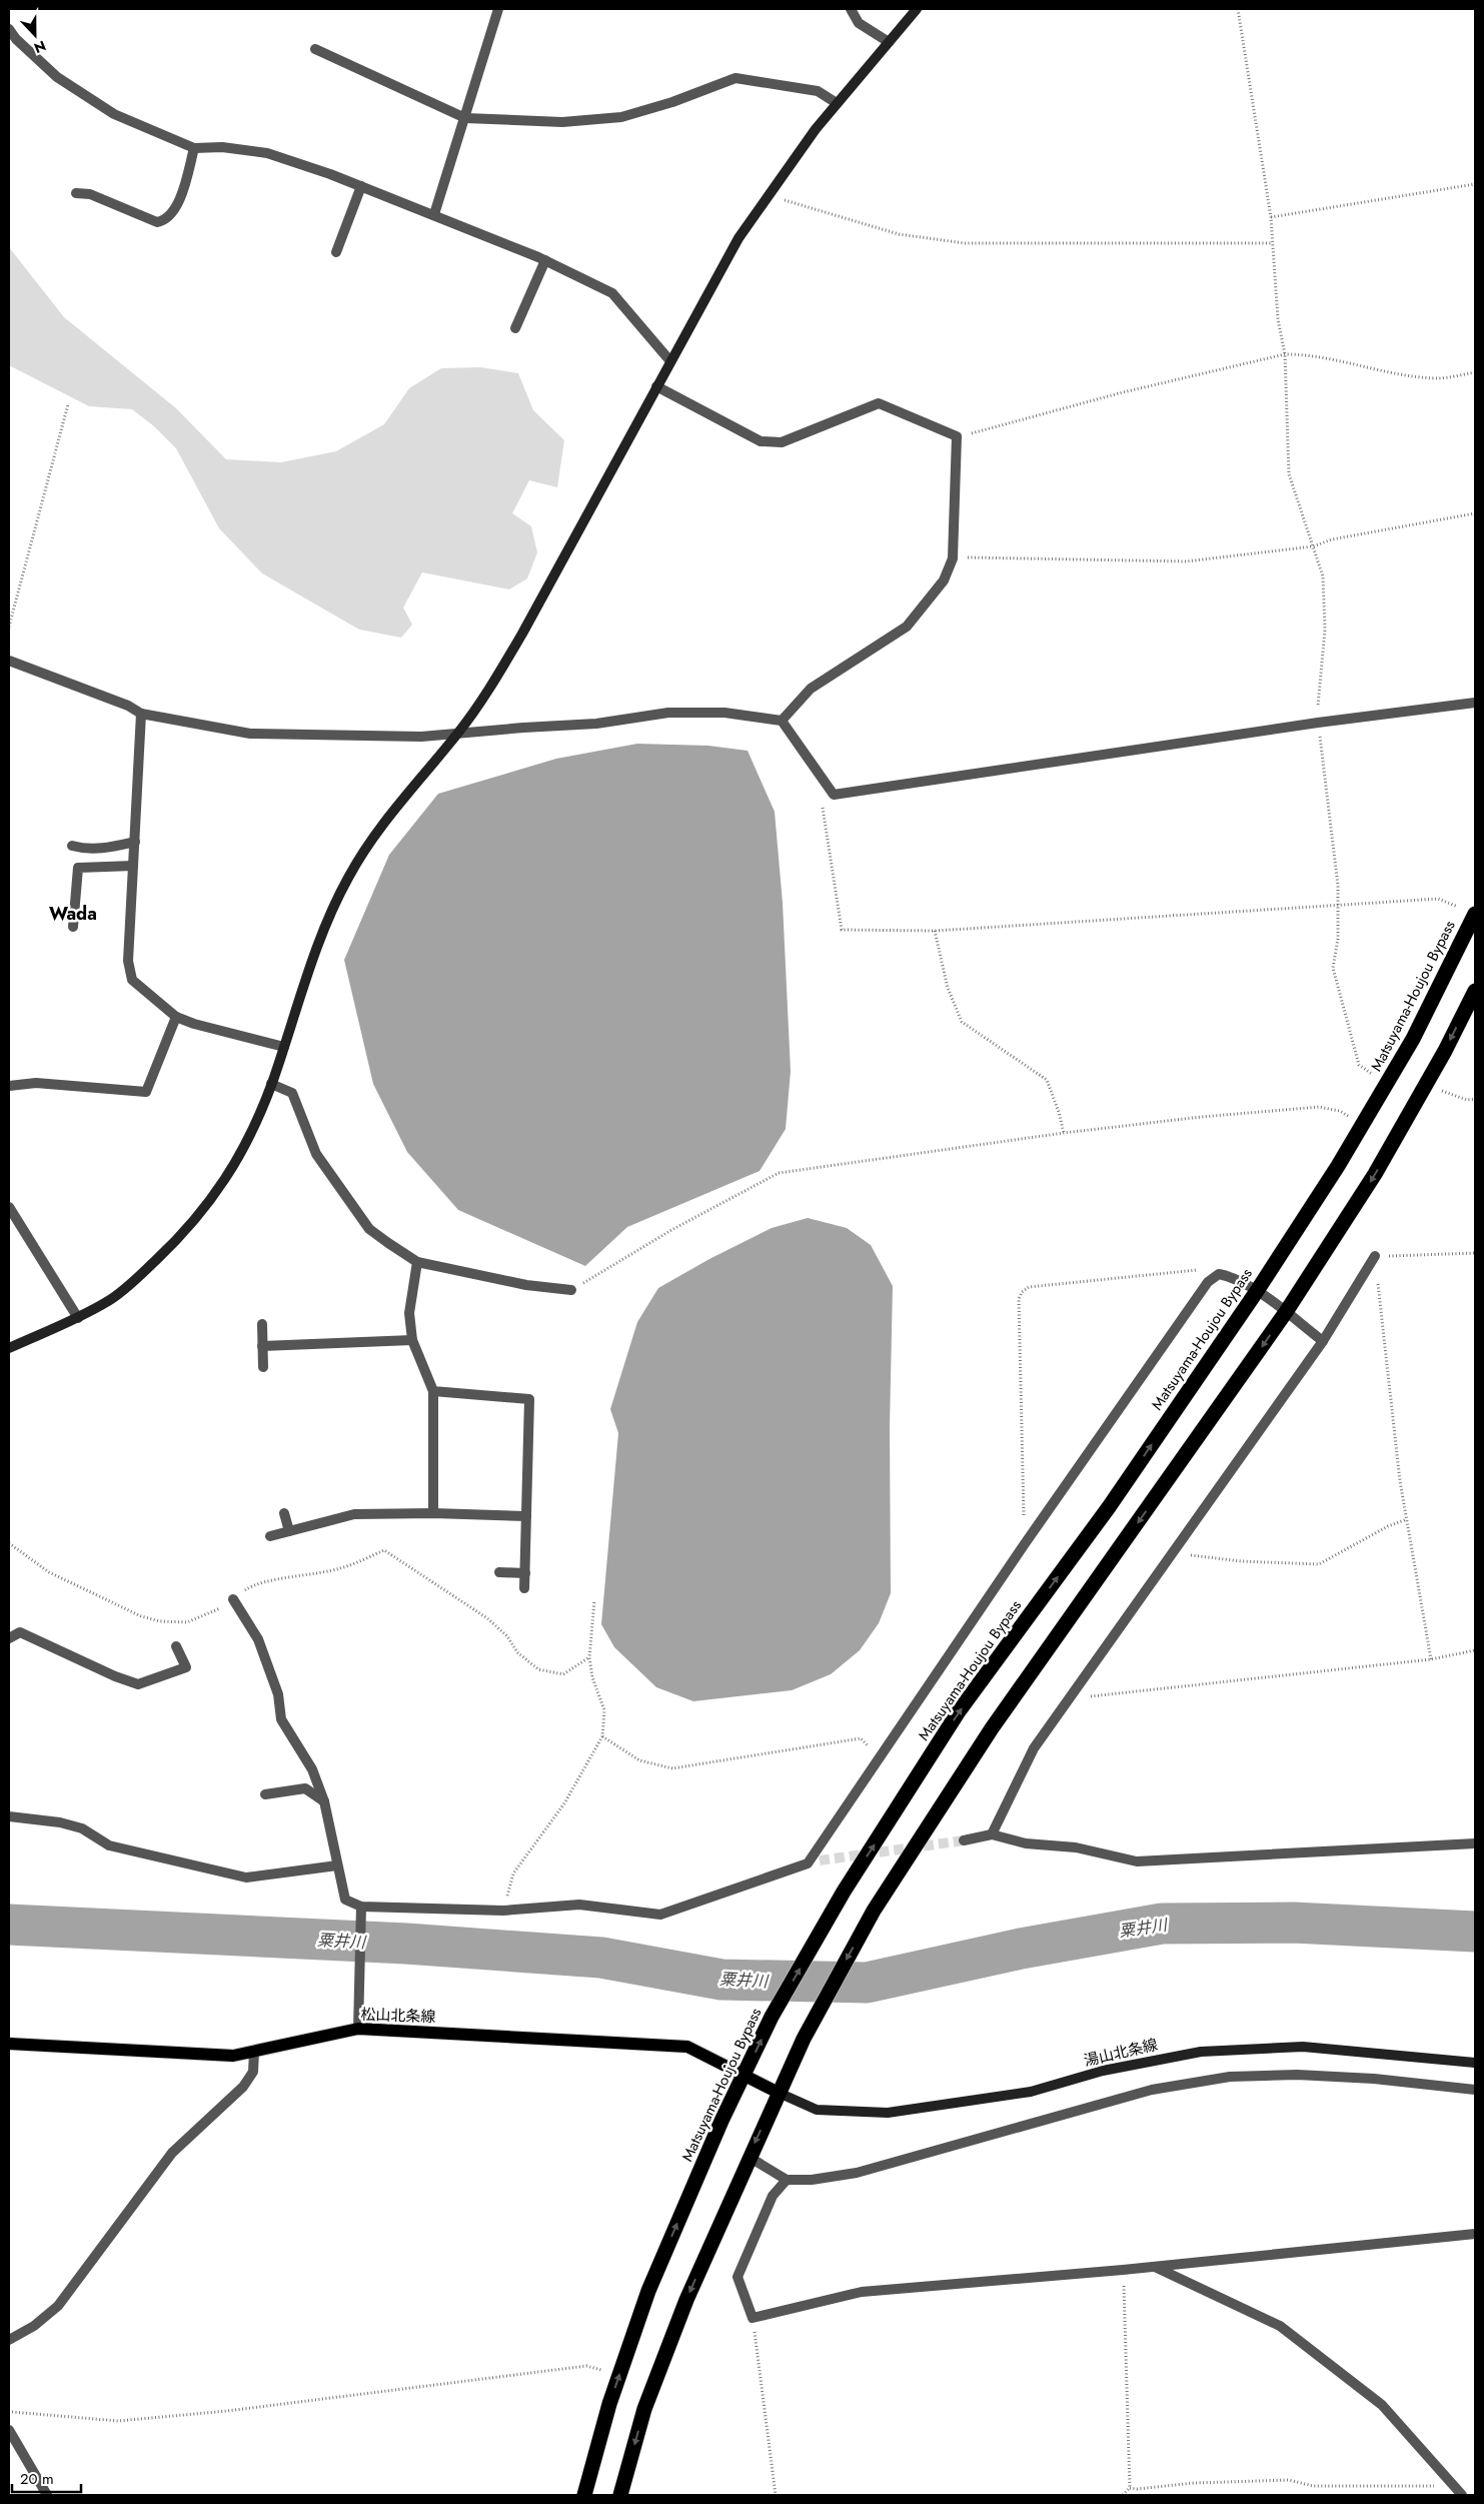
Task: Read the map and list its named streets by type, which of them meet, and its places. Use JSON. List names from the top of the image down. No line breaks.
{"streets":{"highway":["Matsuyama-Houjou Bypass"],"main road":["松山北条線"],"street":["湯山北条線"]},"crossings":[["Matsuyama-Houjou Bypass","松山北条線"],["松山北条線","湯山北条線"]],"districts":["Wada"],"water":["粟井川"],"scale_bar":"20 m","north":"bottom"}
